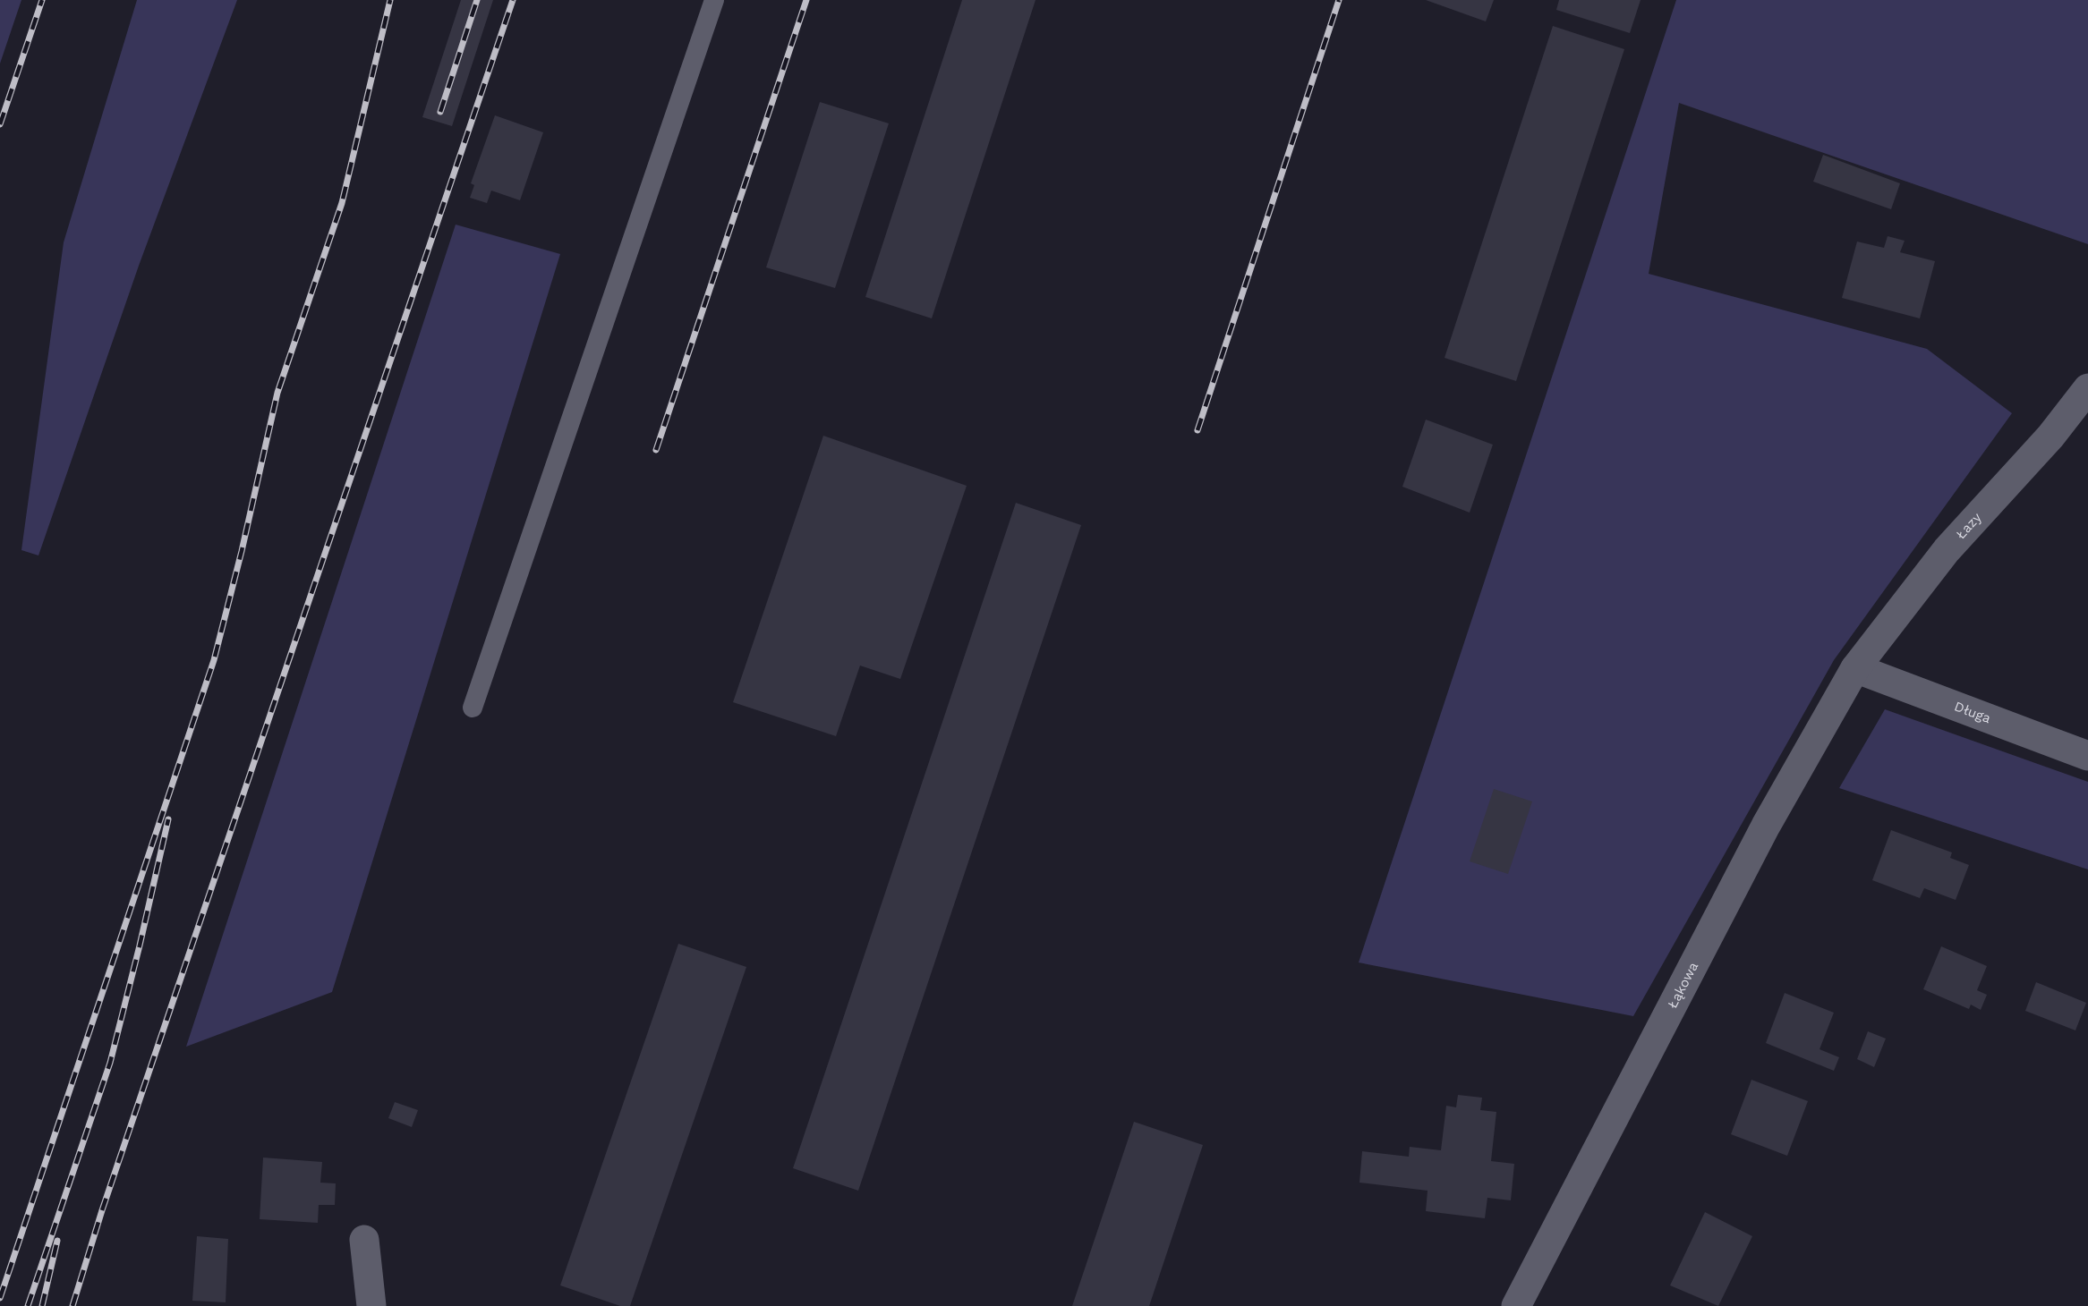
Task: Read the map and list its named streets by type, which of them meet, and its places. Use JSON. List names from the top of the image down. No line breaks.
{"streets":{"street":["Łazy","Długa","Łąkowa"]},"crossings":[["Łazy","Długa"],["Łazy","Łąkowa"],["Długa","Łąkowa"]]}
